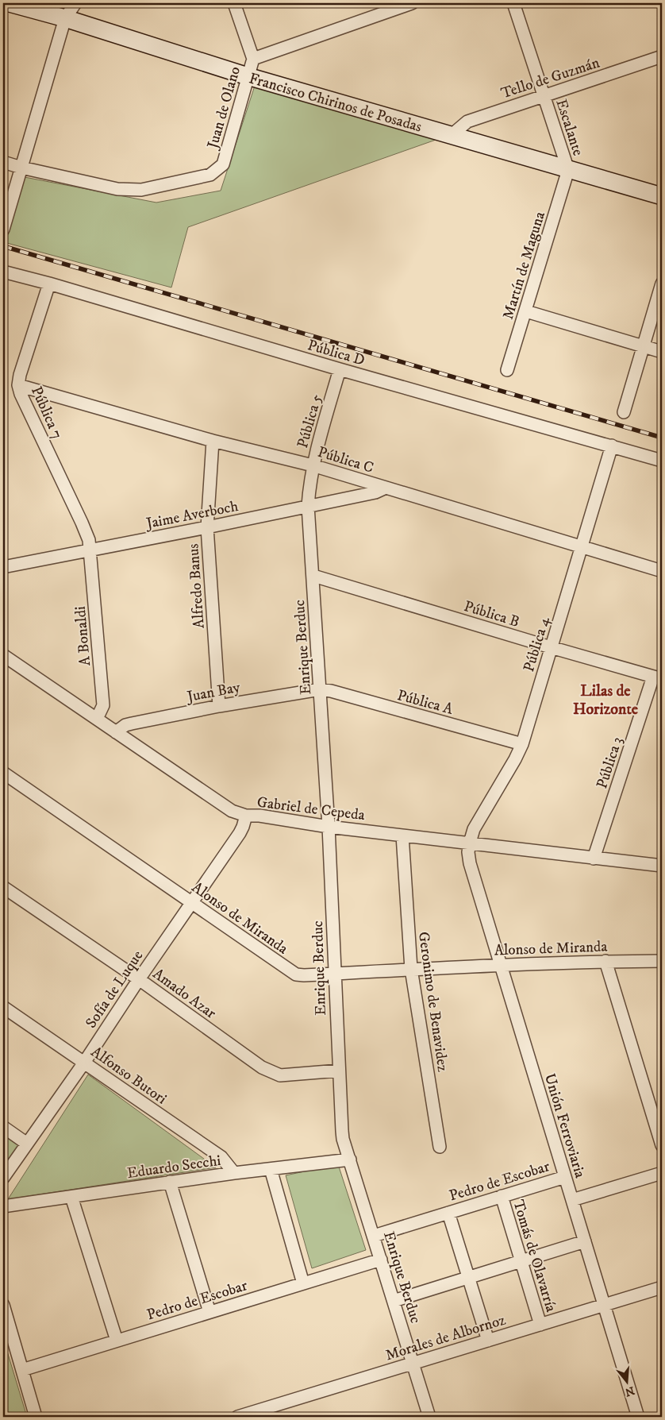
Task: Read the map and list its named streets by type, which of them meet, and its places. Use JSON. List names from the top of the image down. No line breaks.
{"streets":{"main road":["Francisco Chirinos de Posadas"],"street":["Tello de Guzmán","Juan de Olano","Escalante","Martín de Maguna","Pública D","Pública 7","Pública 5","Pública C","Jaime Averboch","Alfredo Banus","Pública B","A Bonaldi","Pública 4","Enrique Berduc","Juan Bay","Pública A","Pública 3","Gabriel de Cepeda","Alonso de Miranda","Sofía de Luque","Amado Azar","Geronimo de Benavidez","Alfonso Butori","Unión Ferroviaria","Eduardo Secchi","Pedro de Escobar","Tomás de Olavarría","Morales de Albornoz"]},"crossings":[["Tello de Guzmán","Francisco Chirinos de Posadas"],["Tello de Guzmán","Escalante"],["Francisco Chirinos de Posadas","Juan de Olano"],["Francisco Chirinos de Posadas","Escalante"],["Francisco Chirinos de Posadas","Martín de Maguna"],["Escalante","Martín de Maguna"],["Pública D","Pública 7"],["Pública D","Pública 5"],["Pública D","Pública 4"],["Pública 7","Pública C"],["Pública 7","Jaime Averboch"],["Pública 7","A Bonaldi"],["Pública 5","Pública C"],["Pública 5","Jaime Averboch"],["Pública 5","Enrique Berduc"],["Pública C","Jaime Averboch"],["Pública C","Alfredo Banus"],["Pública C","Pública 4"],["Jaime Averboch","Alfredo Banus"],["Jaime Averboch","A Bonaldi"],["Jaime Averboch","Enrique Berduc"],["Alfredo Banus","Juan Bay"],["Pública B","Pública 4"],["Pública B","Enrique Berduc"],["Pública B","Pública 3"],["A Bonaldi","Gabriel de Cepeda"],["Pública 4","Pública A"],["Pública 4","Gabriel de Cepeda"],["Pública 4","Unión Ferroviaria"],["Enrique Berduc","Juan Bay"],["Enrique Berduc","Pública A"],["Enrique Berduc","Gabriel de Cepeda"],["Enrique Berduc","Alonso de Miranda"],["Enrique Berduc","Amado Azar"],["Enrique Berduc","Eduardo Secchi"],["Enrique Berduc","Pedro de Escobar"],["Enrique Berduc","Morales de Albornoz"],["Juan Bay","Pública A"],["Juan Bay","Gabriel de Cepeda"],["Pública 3","Gabriel de Cepeda"],["Gabriel de Cepeda","Sofía de Luque"],["Gabriel de Cepeda","Geronimo de Benavidez"],["Gabriel de Cepeda","Unión Ferroviaria"],["Alonso de Miranda","Sofía de Luque"],["Alonso de Miranda","Geronimo de Benavidez"],["Alonso de Miranda","Unión Ferroviaria"],["Sofía de Luque","Amado Azar"],["Sofía de Luque","Alfonso Butori"],["Alfonso Butori","Eduardo Secchi"],["Unión Ferroviaria","Pedro de Escobar"],["Unión Ferroviaria","Morales de Albornoz"],["Pedro de Escobar","Tomás de Olavarría"],["Tomás de Olavarría","Morales de Albornoz"]],"districts":["Lilas de Horizonte"],"north":"bottom"}
